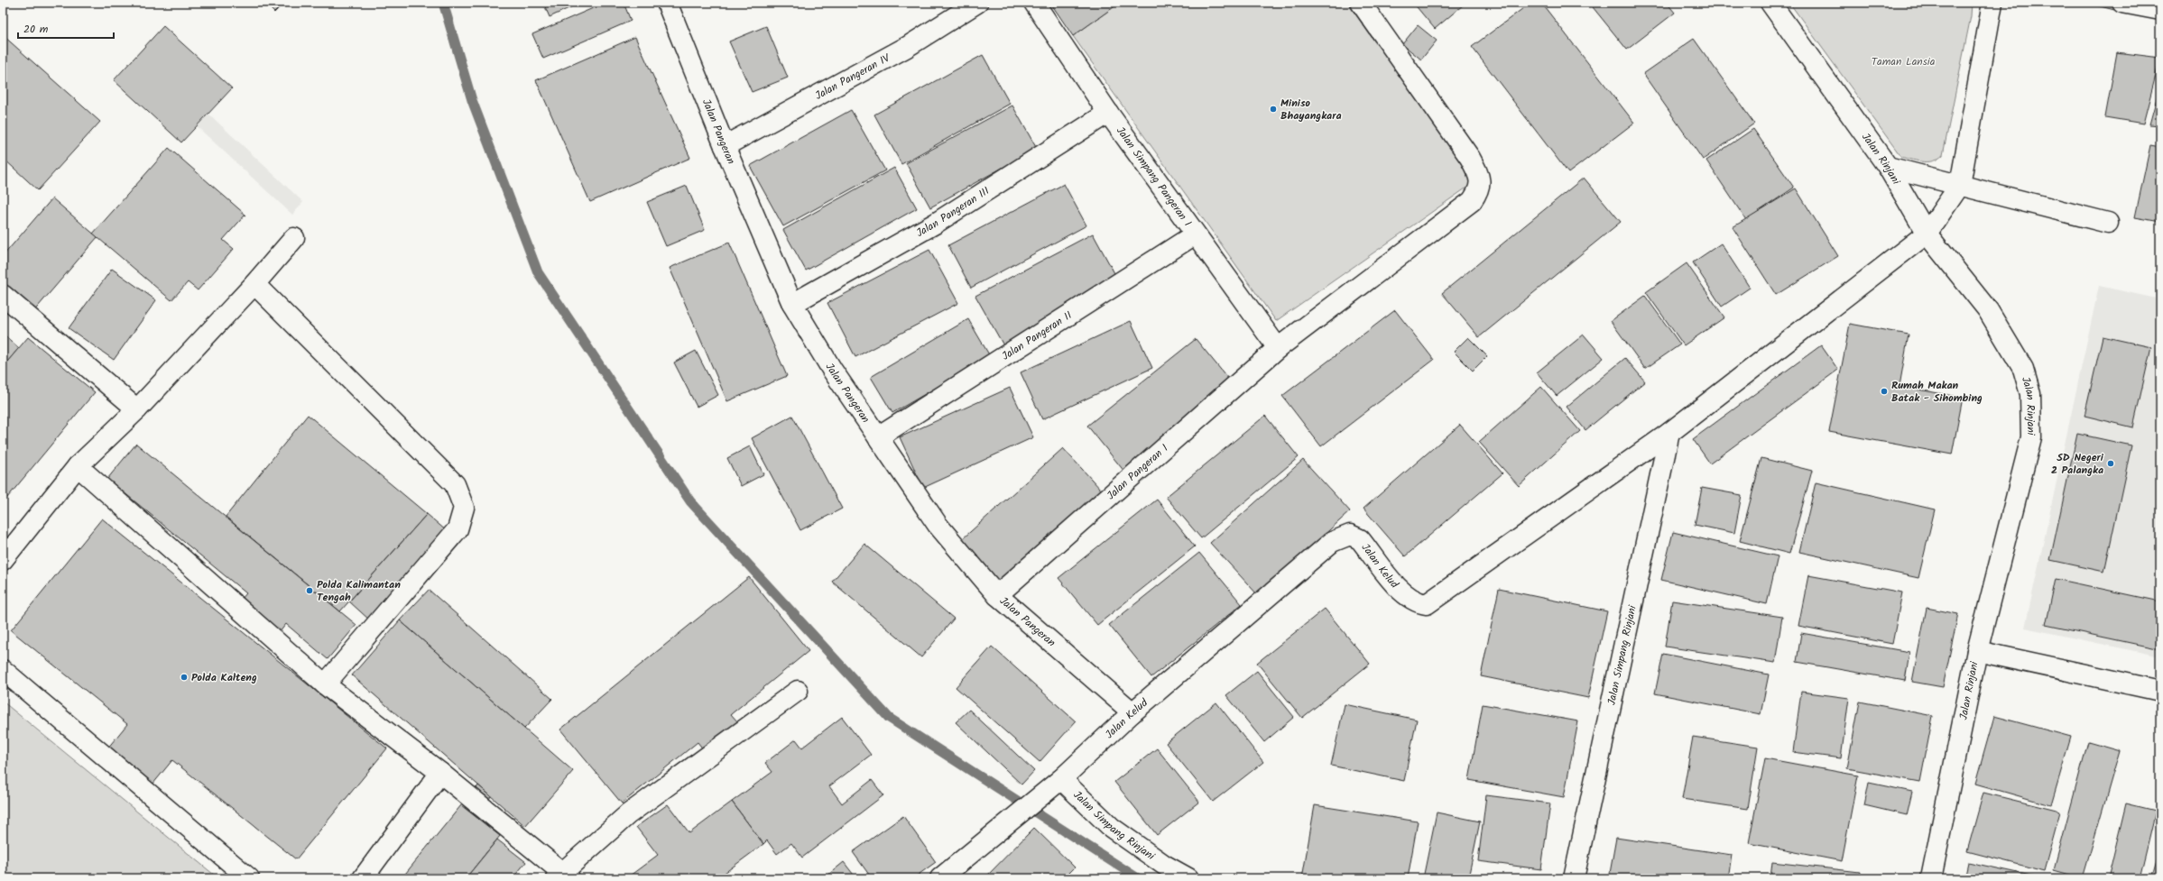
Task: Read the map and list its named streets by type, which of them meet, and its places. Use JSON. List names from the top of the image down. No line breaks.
{"streets":{"street":["Jalan Pangeran IV","Jalan Pangeran","Jalan Rinjani","Jalan Simpang Pangeran I","Jalan Pangeran III","Jalan Pangeran II","Jalan Pangeran 1","Jalan Kelud","Jalan Simpang Rinjani"]},"crossings":[["Jalan Pangeran IV","Jalan Pangeran"],["Jalan Pangeran","Jalan Pangeran III"],["Jalan Pangeran","Jalan Pangeran II"],["Jalan Pangeran","Jalan Pangeran 1"],["Jalan Pangeran","Jalan Kelud"],["Jalan Simpang Pangeran I","Jalan Pangeran III"],["Jalan Simpang Pangeran I","Jalan Pangeran II"],["Jalan Simpang Pangeran I","Jalan Pangeran 1"],["Jalan Kelud","Jalan Simpang Rinjani"]],"parks":["Taman Lansia"],"places":["Miniso Bhayangkara","Rumah Makan Batak - Sihombing","SD Negeri 2 Palangka","Polda Kalimantan Tengah","Polda Kalteng"],"scale_bar":"20 m"}
